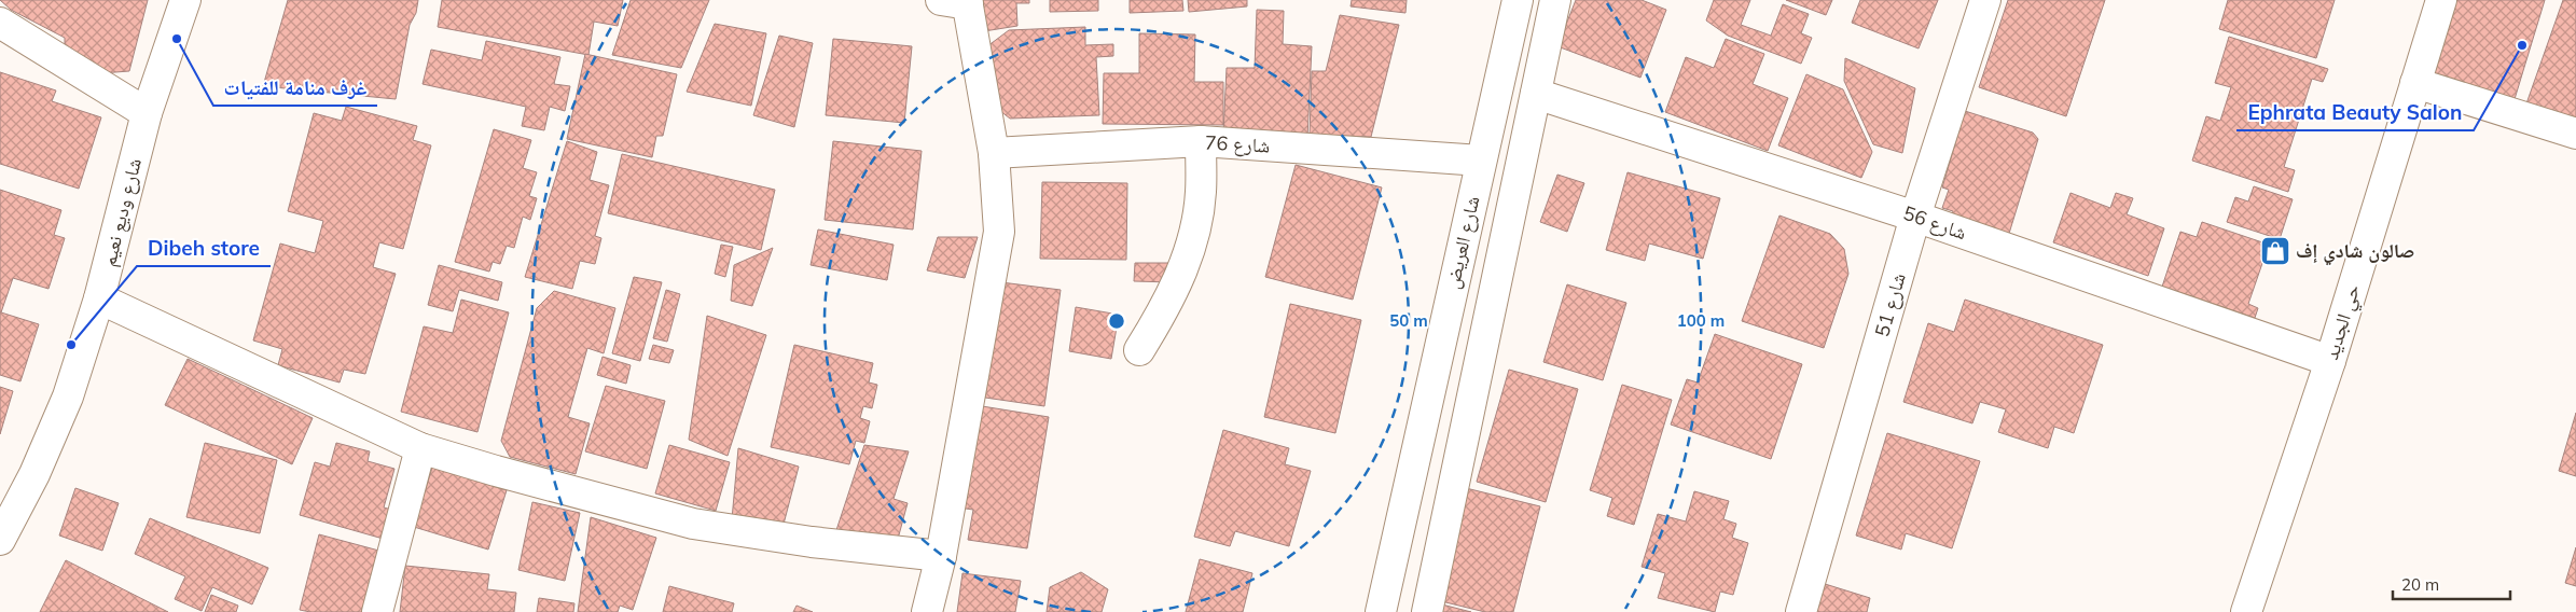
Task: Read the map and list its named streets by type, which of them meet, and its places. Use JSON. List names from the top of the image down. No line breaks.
{"streets":{"street":["شارع 76","شارع وديع نعيم","شارع 56","شارع العريض","شارع 51","حي الجديد"]},"crossings":[["شارع 76","شارع العريض"],["شارع 56","شارع 51"],["شارع 56","حي الجديد"]],"places":{"other":["غرف منامة للفتيات","Ephrata Beauty Salon","Dibeh store"],"shop":["صالون شادي إف"]},"scale_bar":"20 m","rings":["50 m","100 m"]}
